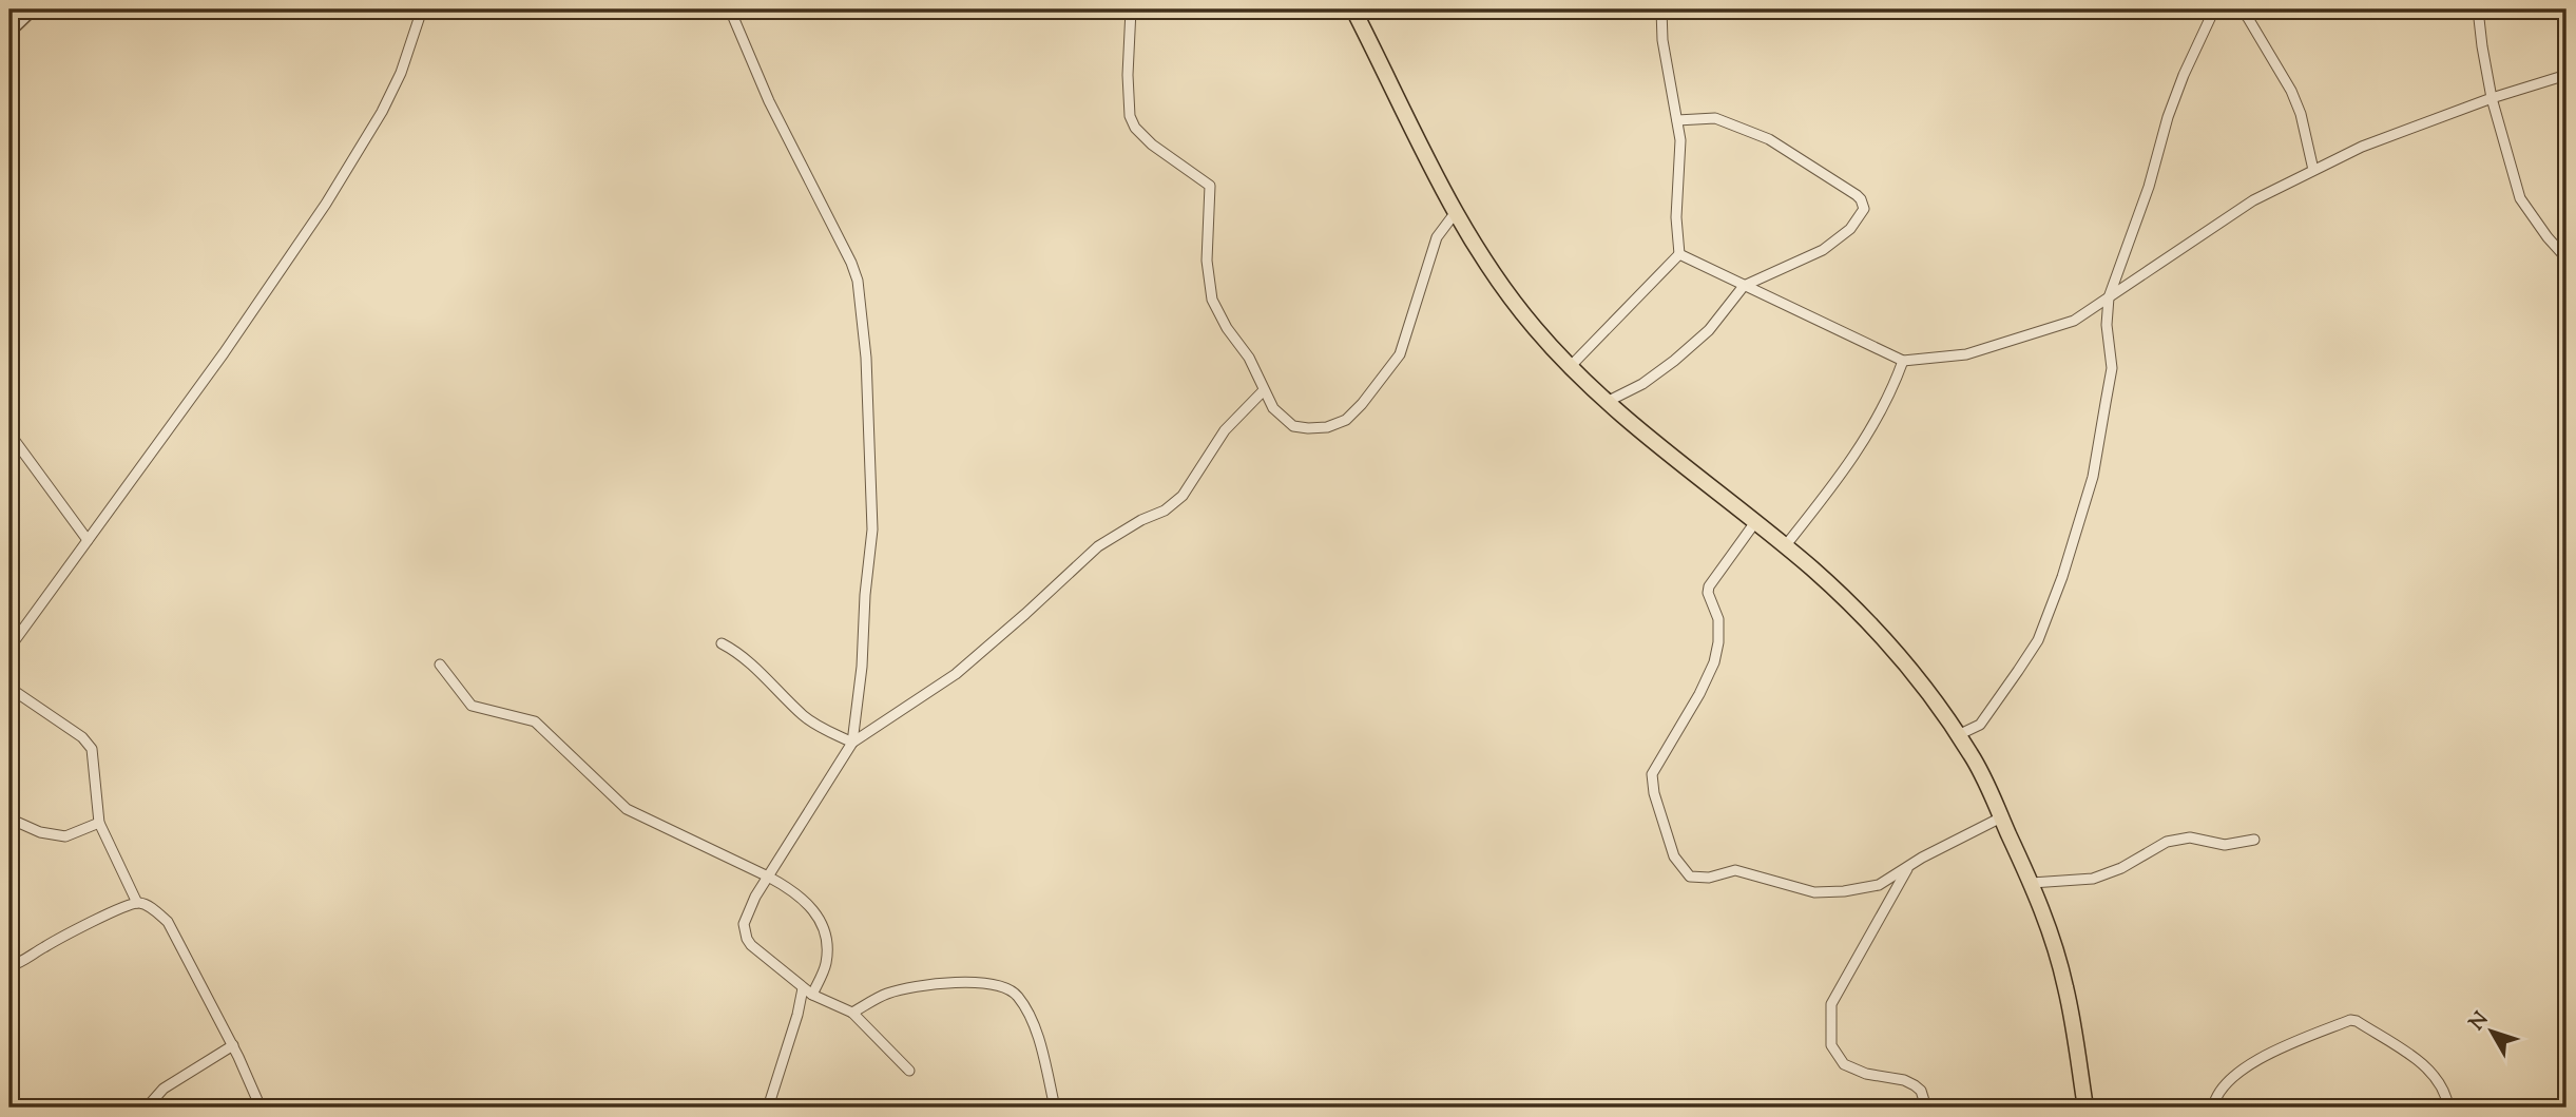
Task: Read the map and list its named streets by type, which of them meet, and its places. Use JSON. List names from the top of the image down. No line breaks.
{"north":"top left"}
